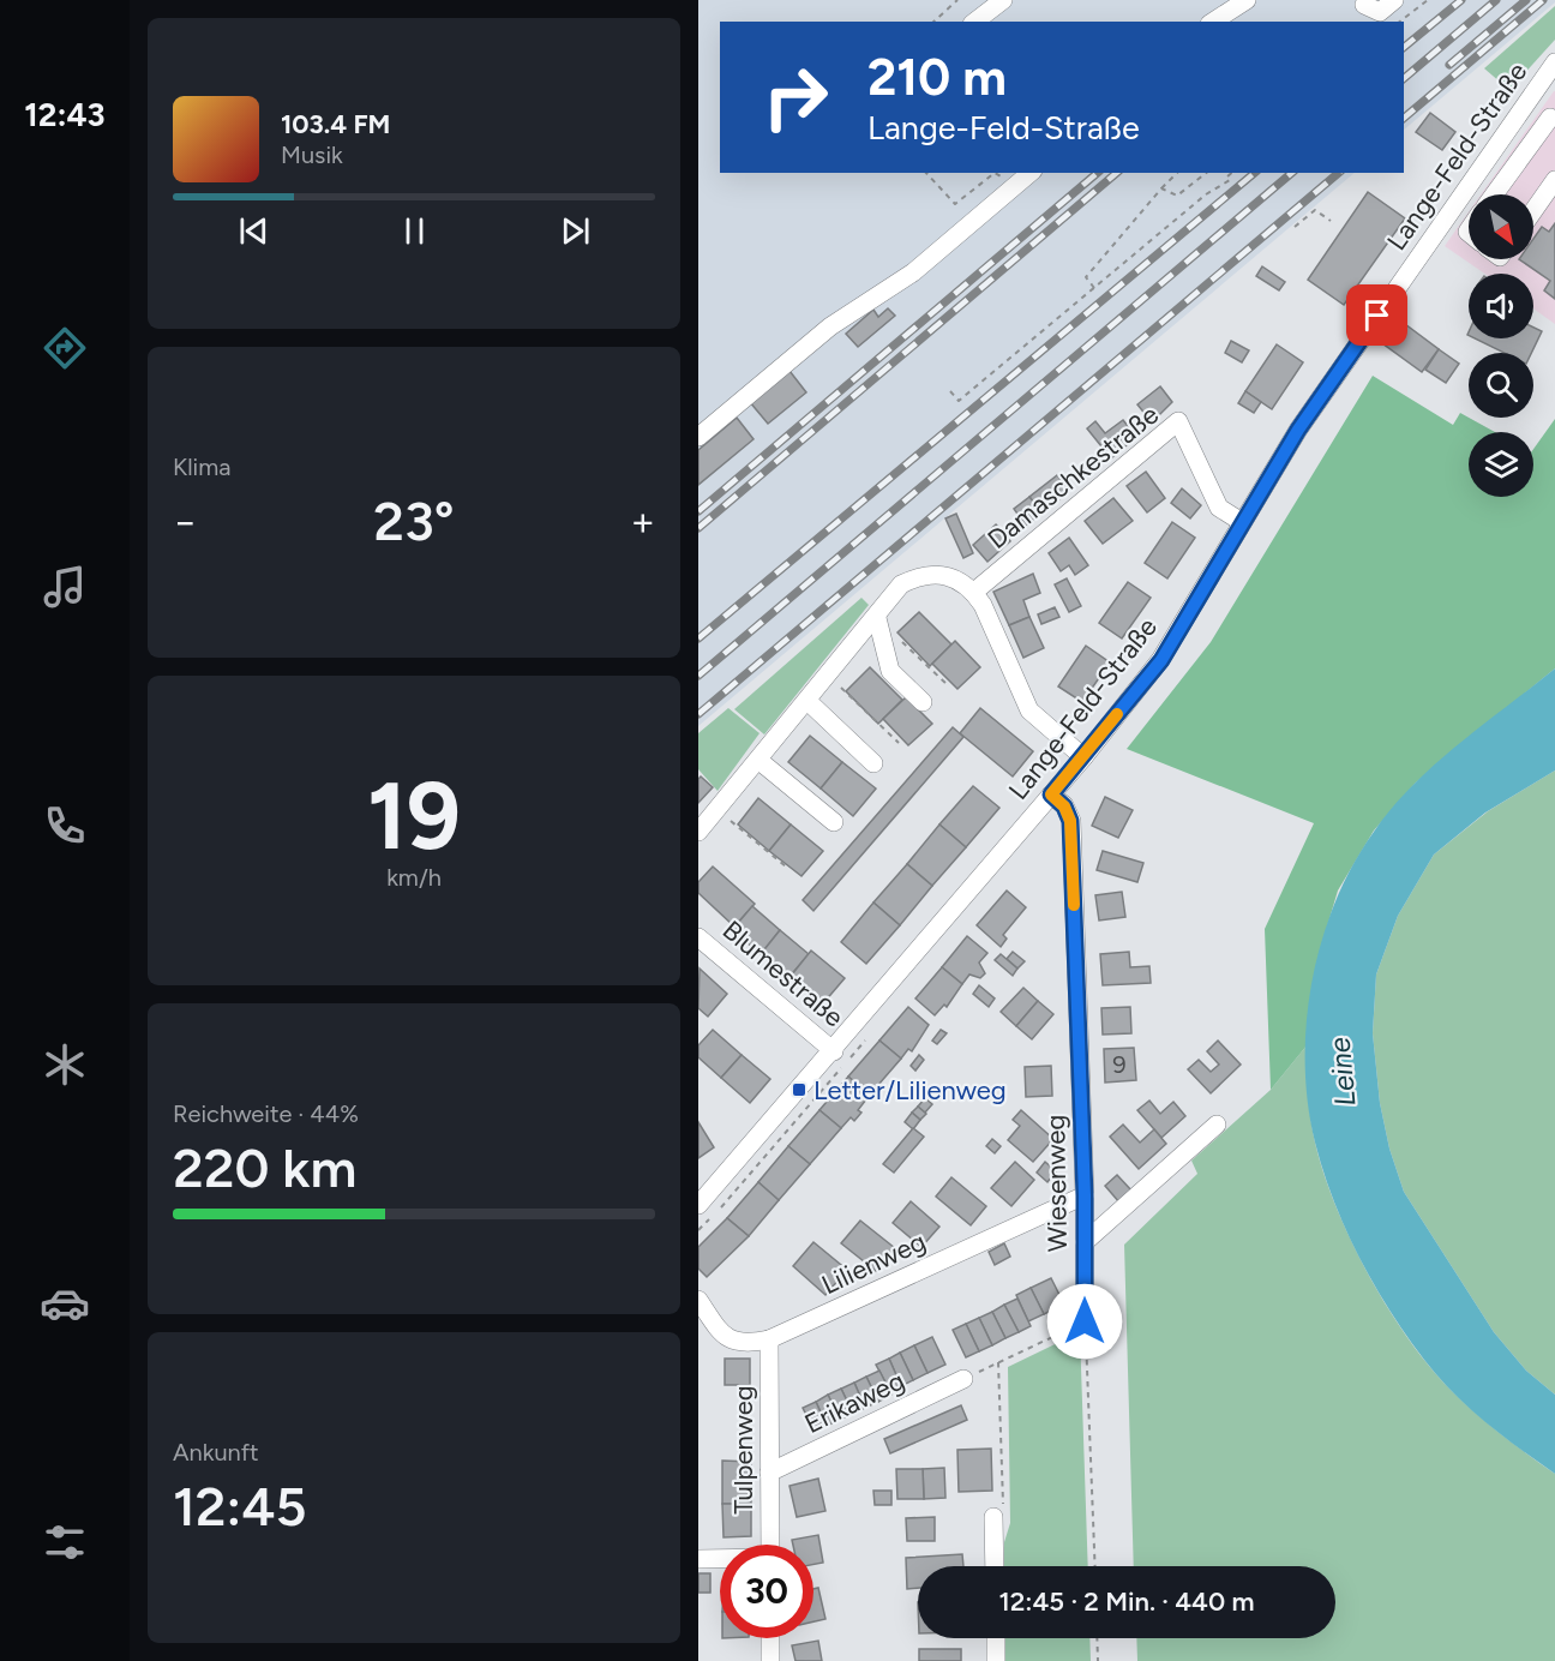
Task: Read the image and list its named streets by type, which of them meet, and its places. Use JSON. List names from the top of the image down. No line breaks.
{"streets":{"street":["Lange-Feld-Straße","Damaschkestraße","Blumestraße","Wiesenweg","Lilienweg","Erikaweg","Tulpenweg"]},"crossings":[["Lange-Feld-Straße","Damaschkestraße"],["Lange-Feld-Straße","Blumestraße"],["Lange-Feld-Straße","Wiesenweg"],["Wiesenweg","Lilienweg"],["Lilienweg","Tulpenweg"],["Erikaweg","Tulpenweg"]],"water":["Leine"],"places":{"transit":["Letter/Lilienweg"]},"house_numbers":["9"],"north":"bottom right","page":{"tabs":"12:43","turn":["210 m","Lange-Feld-Straße"],"song":["103.4 FM","Musik"],"tile":["Klima",["19","km/h"],["Reichweite · 44%","220 km"],["Ankunft","12:45"]],"heat":["−","23°","+"],"limit":"30","trip":"12:45 · 2 Min. · 440 m"}}
